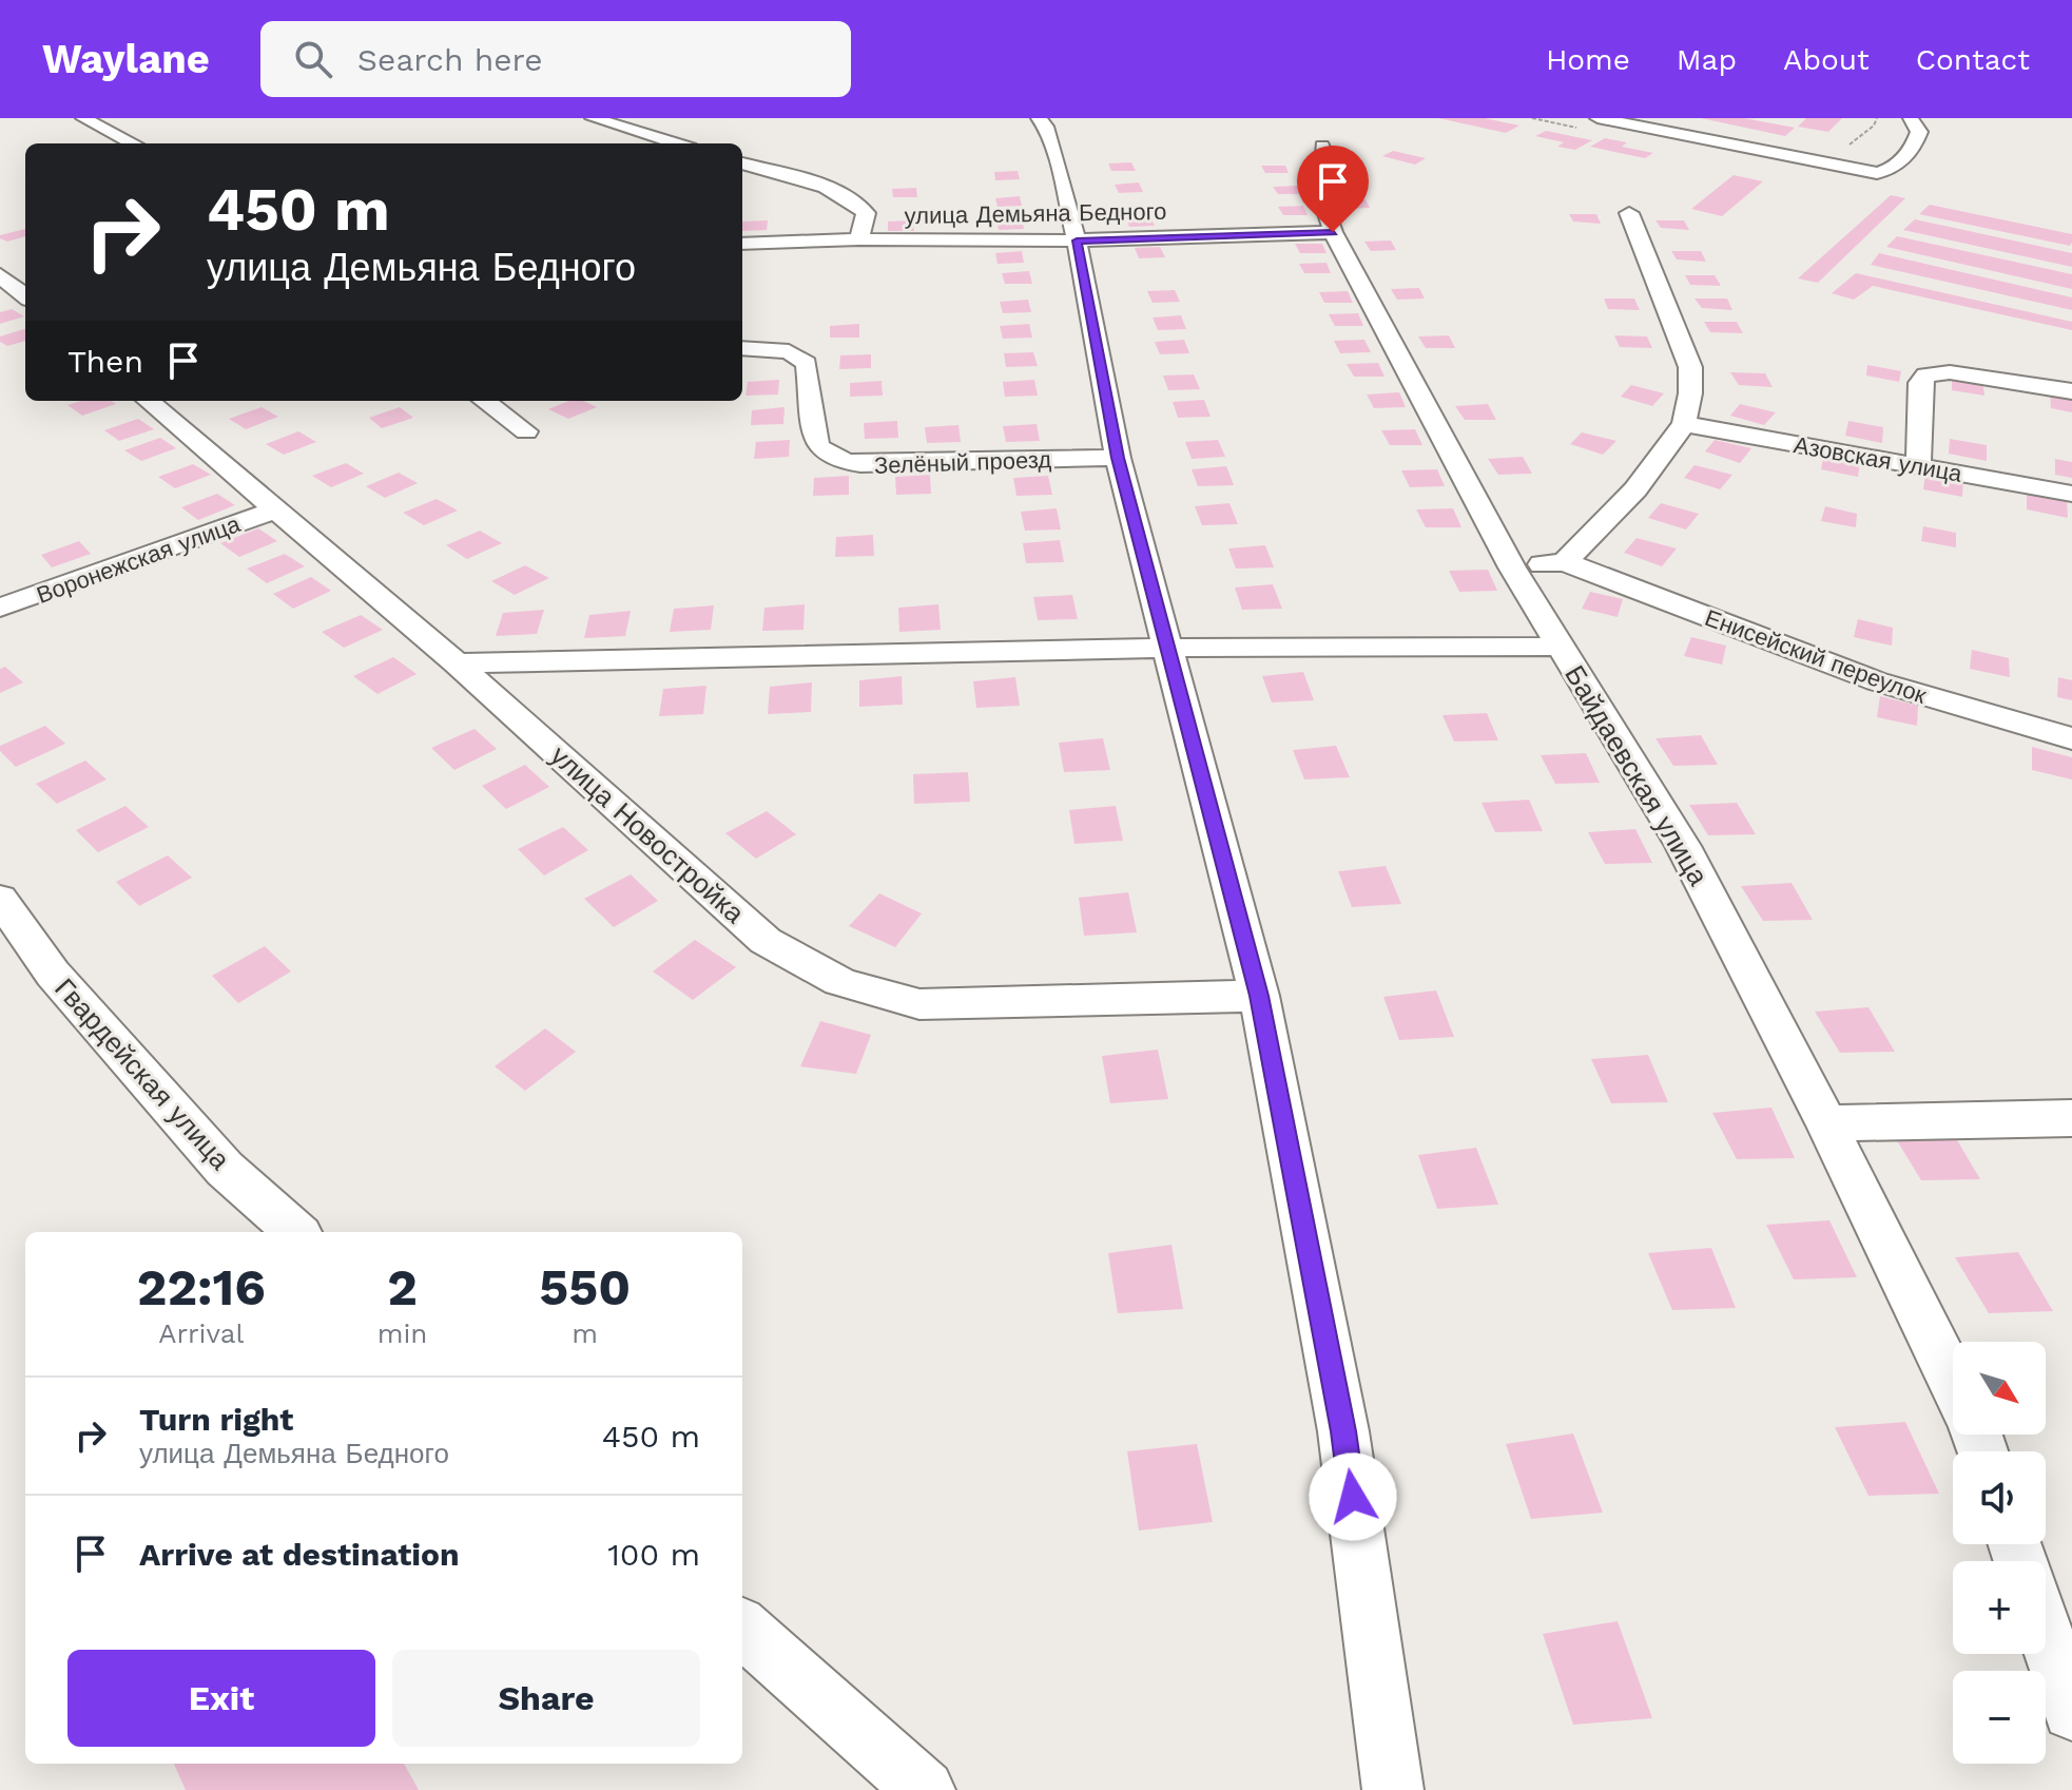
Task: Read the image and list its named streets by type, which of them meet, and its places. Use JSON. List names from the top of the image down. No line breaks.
{"streets":{"street":["улица Демьяна Бедного","Азовская улица","Зелёный проезд","Воронежская улица","Енисейский переулок","Байдаевская улица","улица Новостройка","Гвардейская улица"]},"crossings":[["улица Демьяна Бедного","Байдаевская улица"],["Воронежская улица","улица Новостройка"]],"north":"bottom right","page":{"header":"Waylane","search":"Search here","nav":["Home","Map","About","Contact"],"turn":["450 m","улица Демьяна Бедного"],"then":"Then","eta":["22:16","Arrival","2","min","550","m"],"map_buttons":["+","−"],"list":[{"name":"Turn right","note":"улица Демьяна Бедного","value":"450 m"},{"name":"Arrive at destination","value":"100 m"}],"buttons":["Exit","Share"]}}
